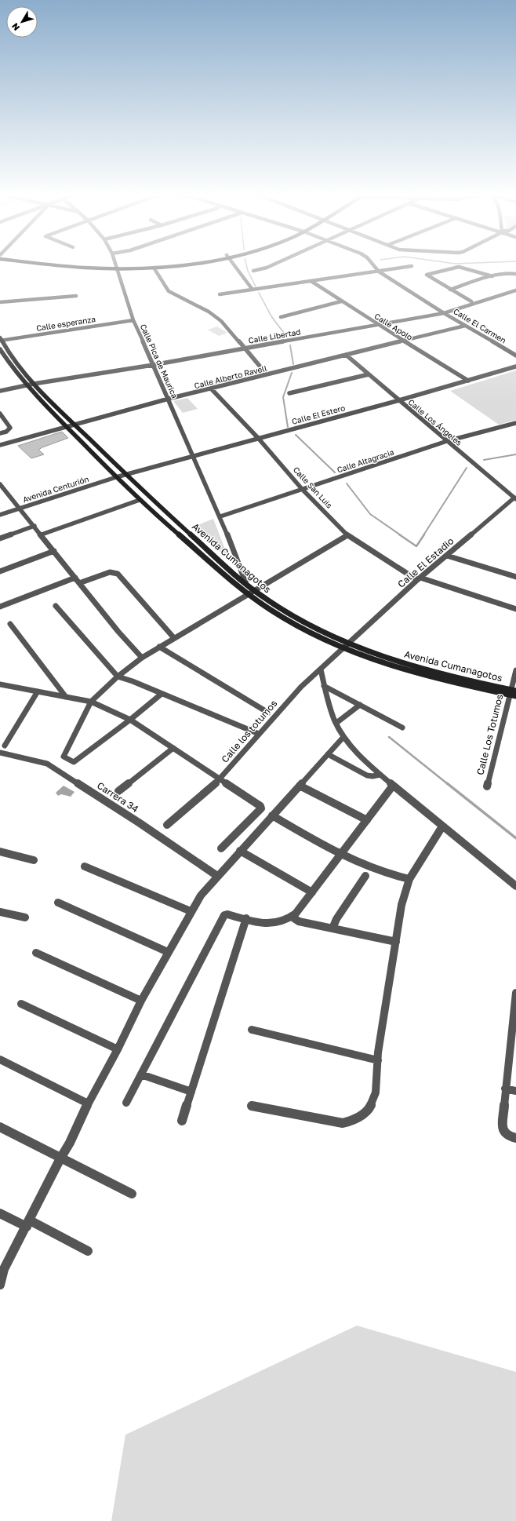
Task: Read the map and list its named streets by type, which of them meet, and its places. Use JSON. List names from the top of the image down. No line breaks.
{"streets":{"street":["Calle esperanza","Calle El Carmen","Calle Apolo","Calle Libertad","Calle Pica de Maurica","Calle Alberto Ravell","Calle El Estero","Calle Los Ángeles","Calle Altagracia","Calle San Luis","Avenida Centurión","Avenida Cumanagotos","Calle El Estadio","Calle los totumos","Calle Los Totumos","Carrera 34"]},"crossings":[["Calle esperanza","Calle Pica de Maurica"],["Calle esperanza","Avenida Cumanagotos"],["Calle El Carmen","Calle Libertad"],["Calle El Carmen","Calle Alberto Ravell"],["Calle Apolo","Calle Libertad"],["Calle Apolo","Calle Alberto Ravell"],["Calle Apolo","Calle El Estero"],["Calle Libertad","Calle Pica de Maurica"],["Calle Libertad","Avenida Cumanagotos"],["Calle Pica de Maurica","Calle Alberto Ravell"],["Calle Pica de Maurica","Calle El Estero"],["Calle Pica de Maurica","Calle Altagracia"],["Calle Pica de Maurica","Avenida Cumanagotos"],["Calle Alberto Ravell","Calle Los Ángeles"],["Calle Alberto Ravell","Calle San Luis"],["Calle Alberto Ravell","Avenida Cumanagotos"],["Calle El Estero","Calle Los Ángeles"],["Calle El Estero","Calle San Luis"],["Calle El Estero","Avenida Centurión"],["Calle El Estero","Avenida Cumanagotos"],["Calle Los Ángeles","Calle Altagracia"],["Calle Los Ángeles","Calle El Estadio"],["Calle Altagracia","Calle San Luis"],["Calle San Luis","Calle El Estadio"],["Avenida Centurión","Avenida Cumanagotos"],["Avenida Cumanagotos","Calle El Estadio"],["Avenida Cumanagotos","Calle los totumos"],["Avenida Cumanagotos","Calle Los Totumos"],["Calle El Estadio","Calle los totumos"]],"north":"bottom left"}
